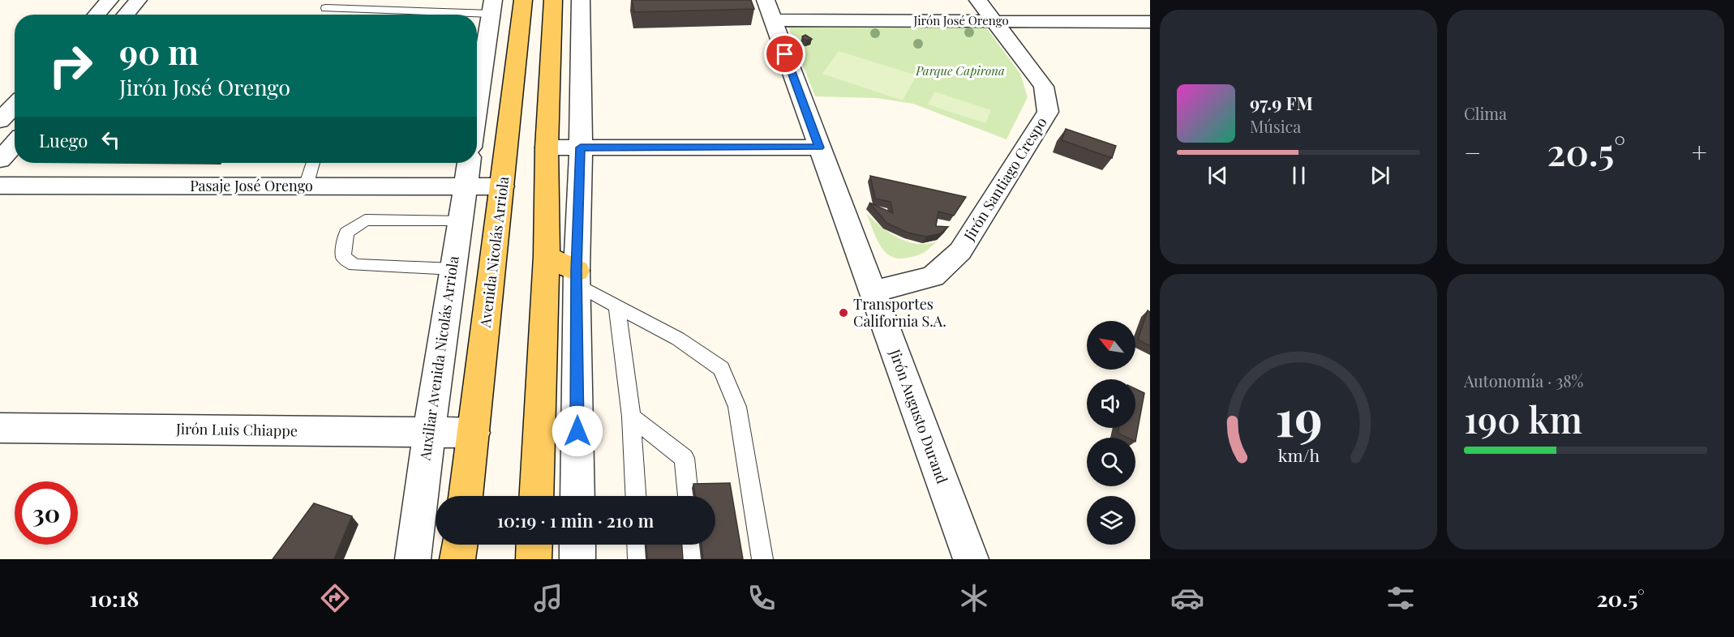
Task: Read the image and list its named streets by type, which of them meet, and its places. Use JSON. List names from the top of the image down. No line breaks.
{"streets":{"main road":["Avenida Nicolás Arriola"],"street":["Jirón José Orengo","Jirón Santiago Crespo","Pasaje José Orengo","Auxiliar Avenida Nicolás Arriola","Jirón Augusto Durand","Jirón Luis Chiappe"]},"crossings":[["Jirón José Orengo","Jirón Santiago Crespo"],["Jirón José Orengo","Jirón Augusto Durand"],["Jirón Santiago Crespo","Jirón Augusto Durand"],["Pasaje José Orengo","Avenida Nicolás Arriola"],["Pasaje José Orengo","Auxiliar Avenida Nicolás Arriola"],["Avenida Nicolás Arriola","Jirón Luis Chiappe"],["Auxiliar Avenida Nicolás Arriola","Jirón Luis Chiappe"]],"parks":["Parque Capirona"],"places":["Transportes California S.A."],"north":"top left","page":{"tile":["Clima",["Autonomía · 38%","190 km"]],"turn":["90 m","Jirón José Orengo"],"song":["97.9 FM","Música"],"then":"Luego","heat":["−","20.5°","+"],"limit":"30","trip":"10:19 · 1 min · 210 m","tabs":["10:18","20.5°"],"gauge":["19","km/h"]}}
